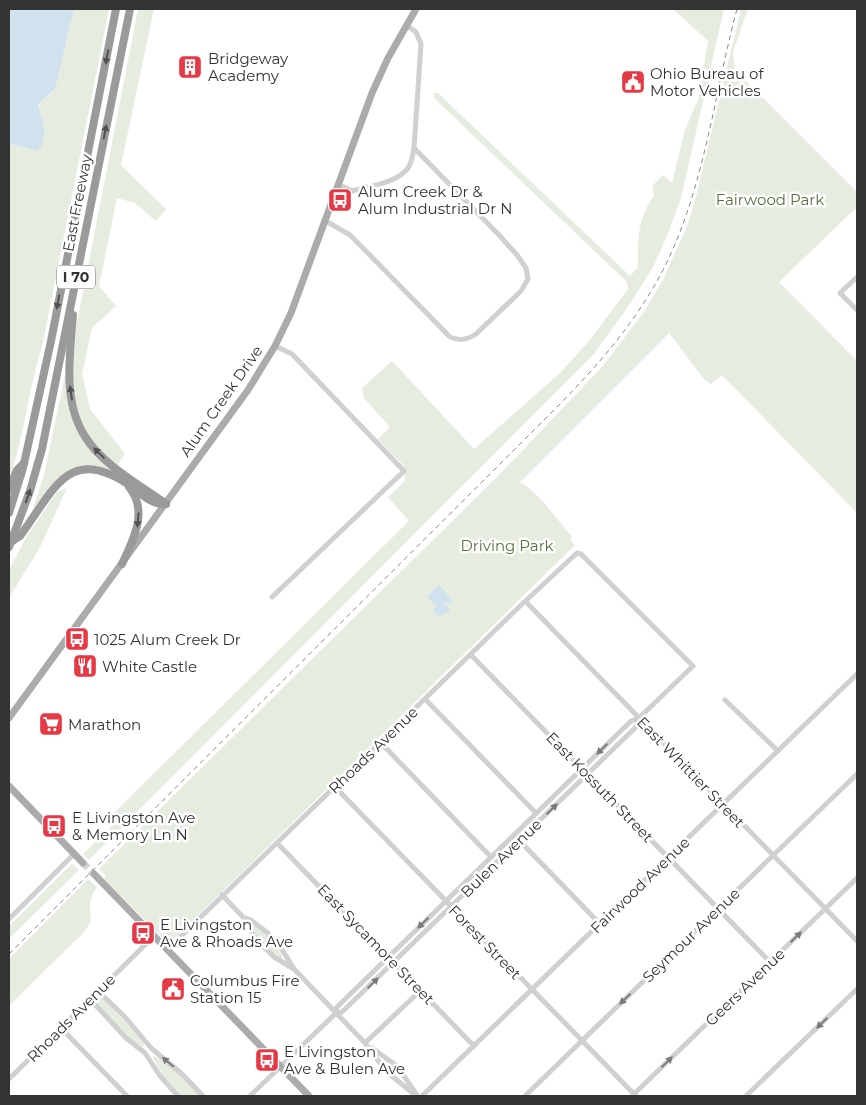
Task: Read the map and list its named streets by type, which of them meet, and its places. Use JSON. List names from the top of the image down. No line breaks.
{"streets":{"highway":["East Freeway","I 70"],"main road":["Alum Creek Drive"],"street":["Rhoads Avenue","East Whittier Street","East Kossuth Street","Bulen Avenue","Fairwood Avenue","Seymour Avenue","Forest Street","East Sycamore Street","Geers Avenue"]},"crossings":[["Rhoads Avenue","East Whittier Street"],["Rhoads Avenue","East Kossuth Street"],["Rhoads Avenue","Bulen Avenue"],["Rhoads Avenue","Forest Street"],["Rhoads Avenue","East Sycamore Street"],["East Whittier Street","Bulen Avenue"],["East Whittier Street","Fairwood Avenue"],["East Whittier Street","Seymour Avenue"],["East Whittier Street","Geers Avenue"],["East Kossuth Street","Bulen Avenue"],["East Kossuth Street","Fairwood Avenue"],["East Kossuth Street","Seymour Avenue"],["East Kossuth Street","Geers Avenue"],["Bulen Avenue","Forest Street"],["Bulen Avenue","East Sycamore Street"],["Fairwood Avenue","Forest Street"],["Fairwood Avenue","East Sycamore Street"],["Seymour Avenue","Forest Street"],["Forest Street","Geers Avenue"]],"one_way":["Seymour Avenue","Geers Avenue"],"parks":["Fairwood Park","Driving Park"],"places":{"building":["Bridgeway Academy"],"public building":["Ohio Bureau of Motor Vehicles","Columbus Fire Station 15"],"bus stop":["Alum Creek Dr & Alum Industrial Dr N","1025 Alum Creek Dr","E Livingston Ave & Memory Ln N","E Livingston Ave & Rhoads Ave","E Livingston Ave & Bulen Ave"],"restaurant":["White Castle"],"supermarket":["Marathon"]}}
